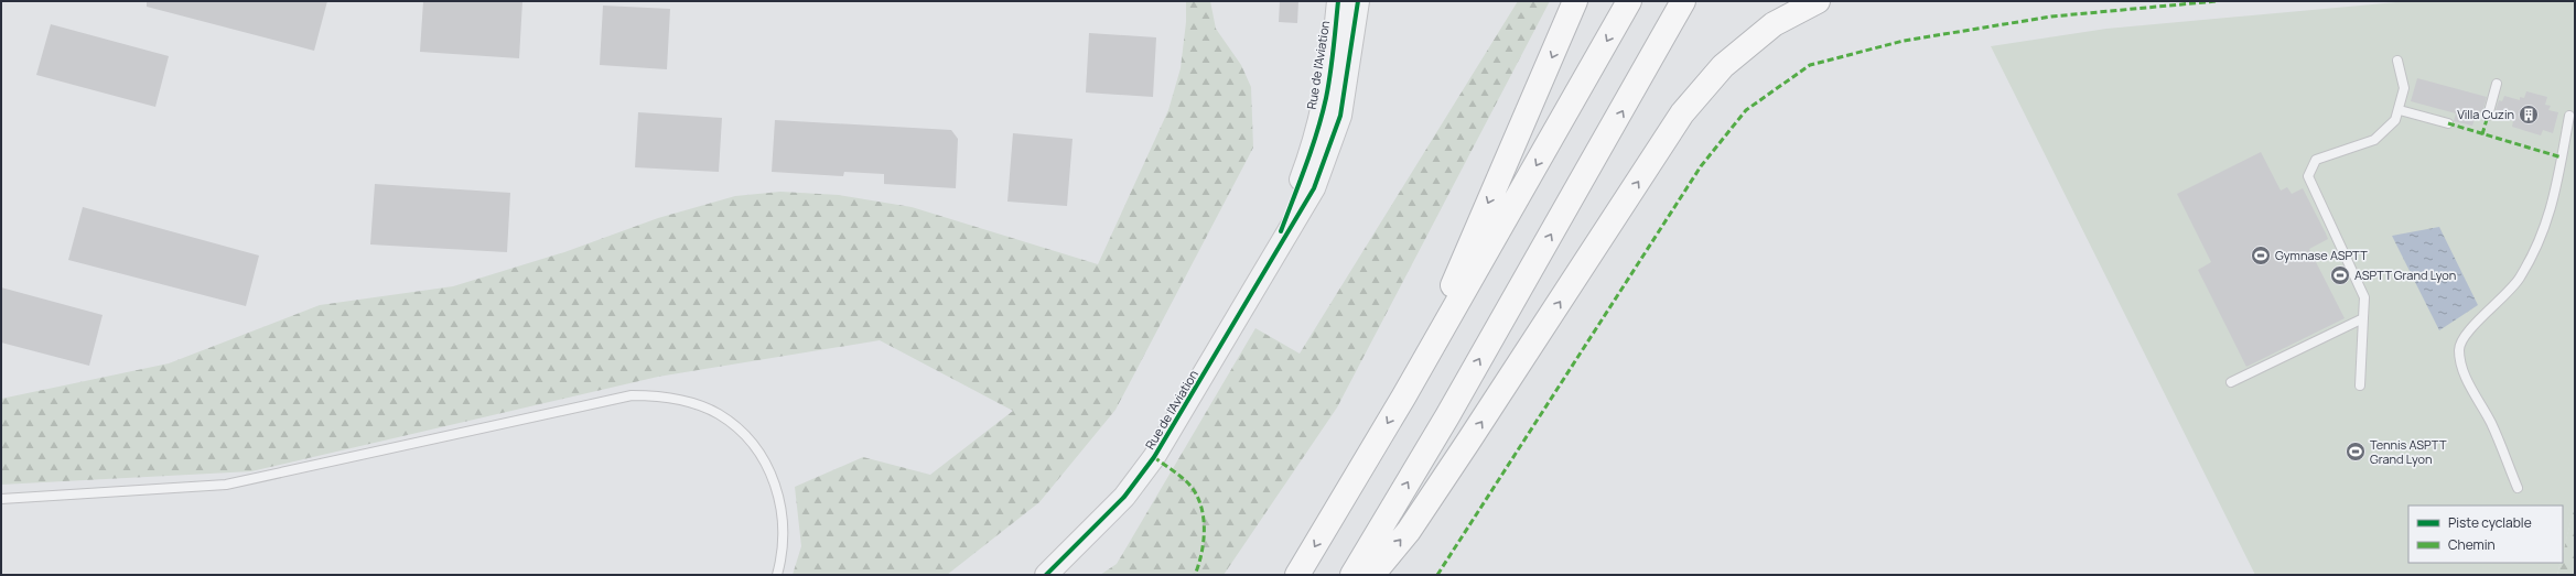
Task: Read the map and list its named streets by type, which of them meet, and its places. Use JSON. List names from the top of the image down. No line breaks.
{"streets":{"street":["Rue de l'Aviation"]},"places":{"building":["Villa Cuzin"],"sports":["Gymnase ASPTT","ASPTT Grand Lyon","Tennis ASPTT Grand Lyon"]},"legend":["Piste cyclable","Chemin"]}
